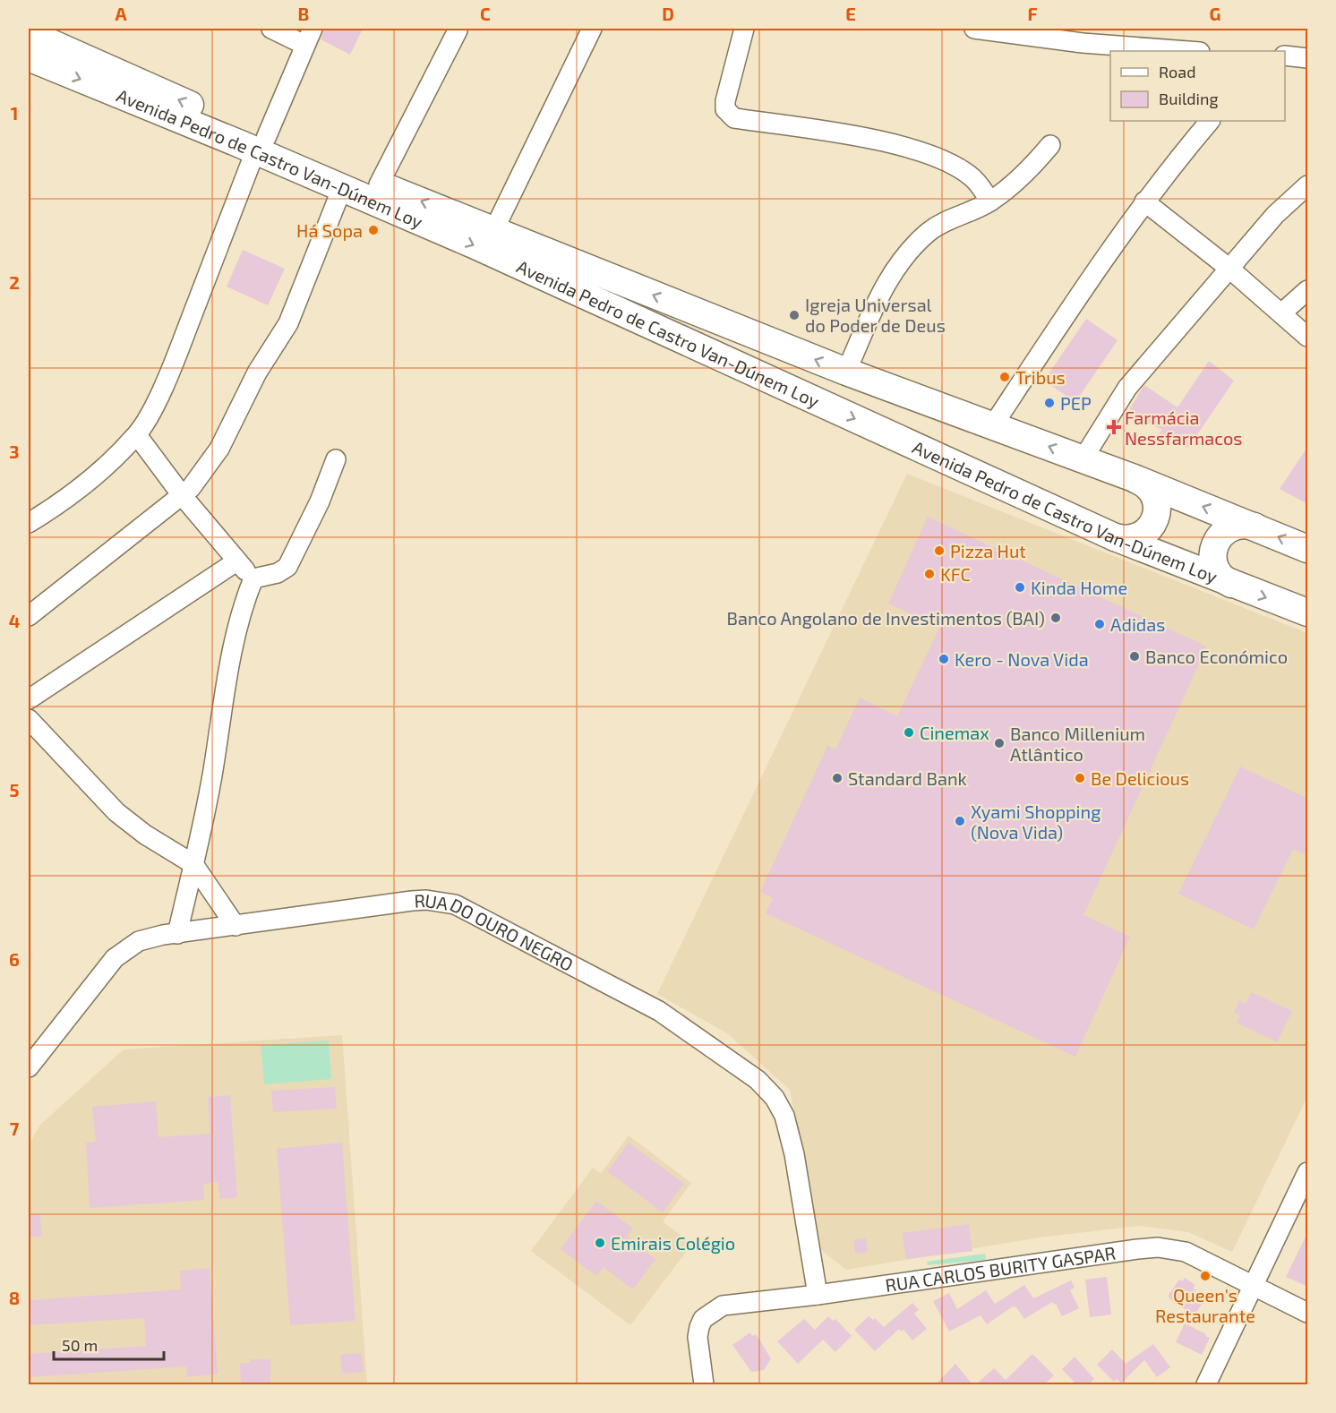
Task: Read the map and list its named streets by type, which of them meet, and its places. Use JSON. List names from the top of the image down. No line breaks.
{"streets":{"highway":["Avenida Pedro de Castro Van-Dúnem Loy"],"street":["RUA DO OURO NEGRO","RUA CARLOS BURITY GASPAR"]},"crossings":[["RUA DO OURO NEGRO","RUA CARLOS BURITY GASPAR"]],"places":{"other":["Há Sopa","Igreja Universal do Poder de Deus","Tribus","PEP","Pizza Hut","KFC","Kinda Home","Banco Angolano de Investimentos (BAI)","Adidas","Banco Económico","Kero - Nova Vida","Cinemax","Banco Millenium Atlântico","Standard Bank","Be Delicious","Xyami Shopping (Nova Vida)","Emirais Colégio","Queen's Restaurante"],"health":["Farmácia Nessfarmacos"]},"legend":["Road","Building"],"scale_bar":"50 m","grid":{"columns":["A","B","C","D","E","F","G"],"rows":["1","2","3","4","5","6","7","8"]}}
